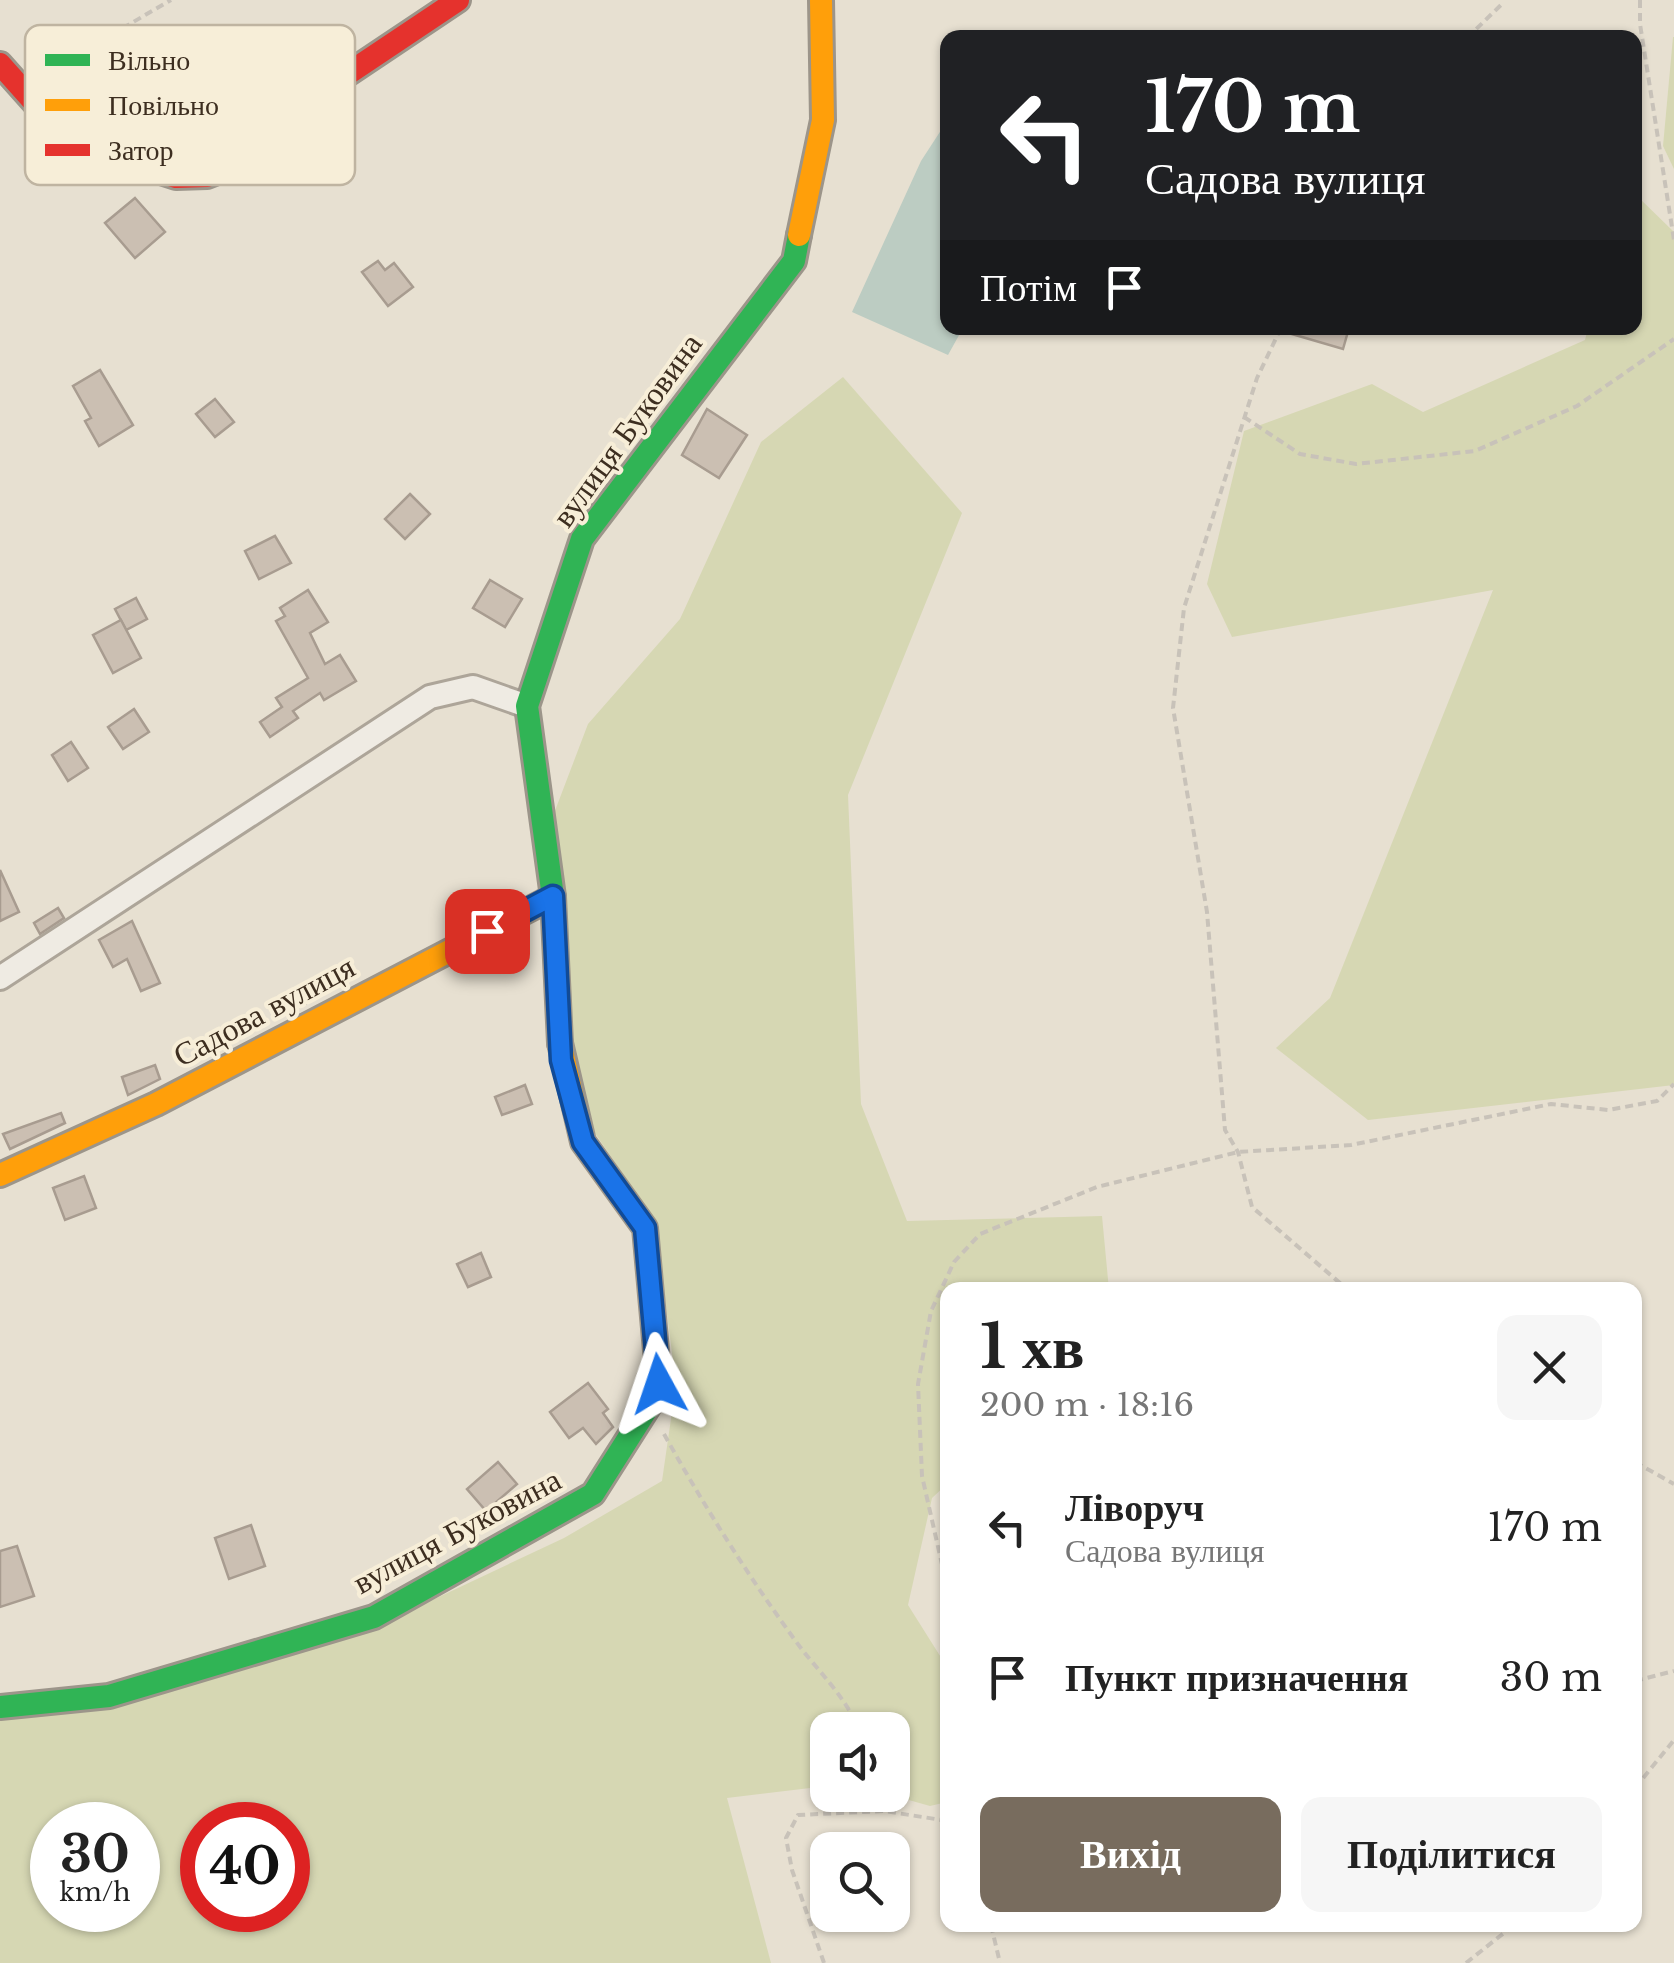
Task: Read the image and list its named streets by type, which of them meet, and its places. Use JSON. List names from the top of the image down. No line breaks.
{"streets":{"street":["вулиця Буковина","Садова вулиця"]},"crossings":[["вулиця Буковина","Садова вулиця"]],"legend":["Вільно","Повільно","Затор"],"page":{"turn":["170 m","Садова вулиця"],"then":"Потім","heading":["1 хв","200 m · 18:16"],"list":[{"name":"Ліворуч","note":"Садова вулиця","value":"170 m"},{"name":"Пункт призначення","value":"30 m"}],"buttons":["Вихід","Поділитися"],"speed":"30 km/h","limit":"40"}}
